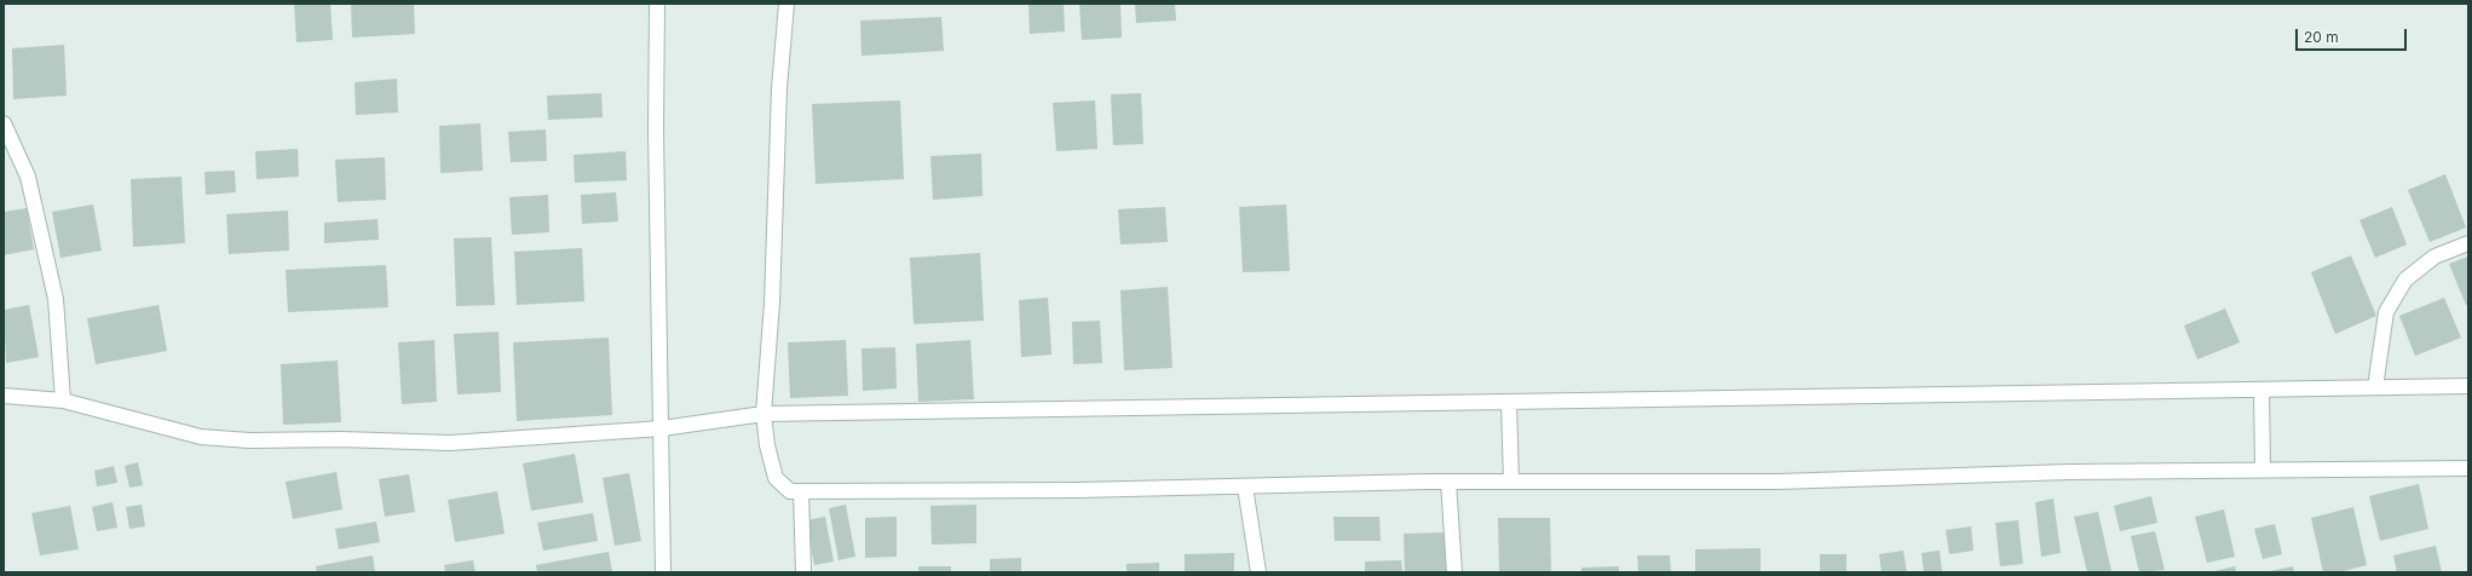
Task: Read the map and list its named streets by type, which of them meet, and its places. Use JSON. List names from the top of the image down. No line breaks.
{"scale_bar":"20 m"}
